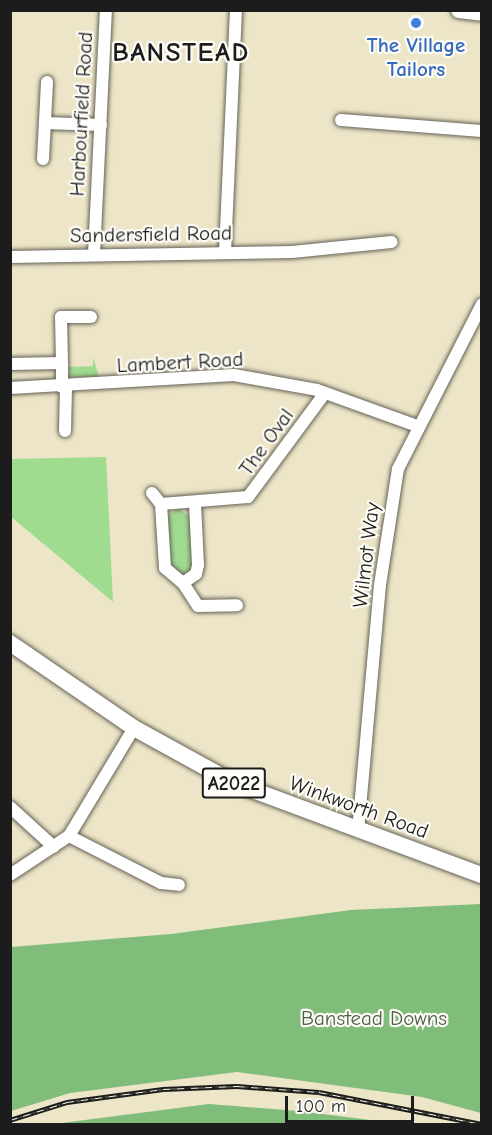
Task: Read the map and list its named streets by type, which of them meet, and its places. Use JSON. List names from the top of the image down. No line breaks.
{"streets":{"main road":["A2022","Winkworth Road"],"street":["Harbourfield Road","Sandersfield Road","Lambert Road","The Oval","Wilmot Way"]},"crossings":[["Harbourfield Road","Sandersfield Road"],["Lambert Road","The Oval"],["Lambert Road","Wilmot Way"],["Wilmot Way","Winkworth Road"]],"districts":["BANSTEAD"],"parks":["Banstead Downs"],"places":["The Village Tailors"],"scale_bar":"100 m"}
